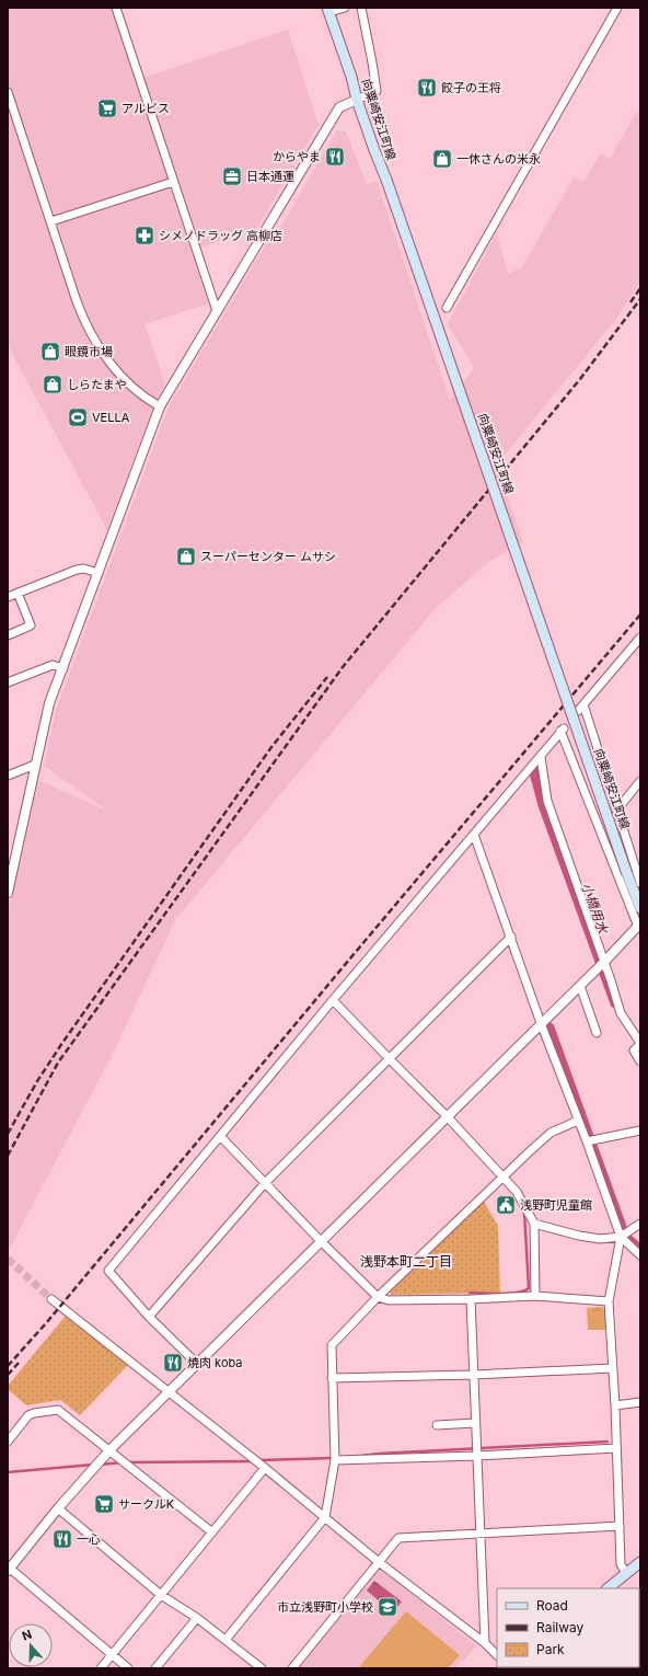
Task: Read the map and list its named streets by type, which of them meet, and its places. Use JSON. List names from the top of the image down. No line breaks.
{"streets":{"main road":["向粟崎安江町線"]},"districts":["浅野本町二丁目"],"water":["小橋用水"],"places":{"restaurant":["餃子の王将","からやま","焼肉 koba","一心"],"supermarket":["アルビス","サークルK"],"shop":["一休さんの米永","眼鏡市場","しらたまや","スーパーセンター ムサシ"],"office":["日本通運"],"pharmacy":["シメノドラッグ 高柳店"],"sports":["VELLA"],"public building":["浅野町児童館"],"school or university":["市立浅野町小学校"]},"legend":["Road","Railway","Park"],"north":"top"}
